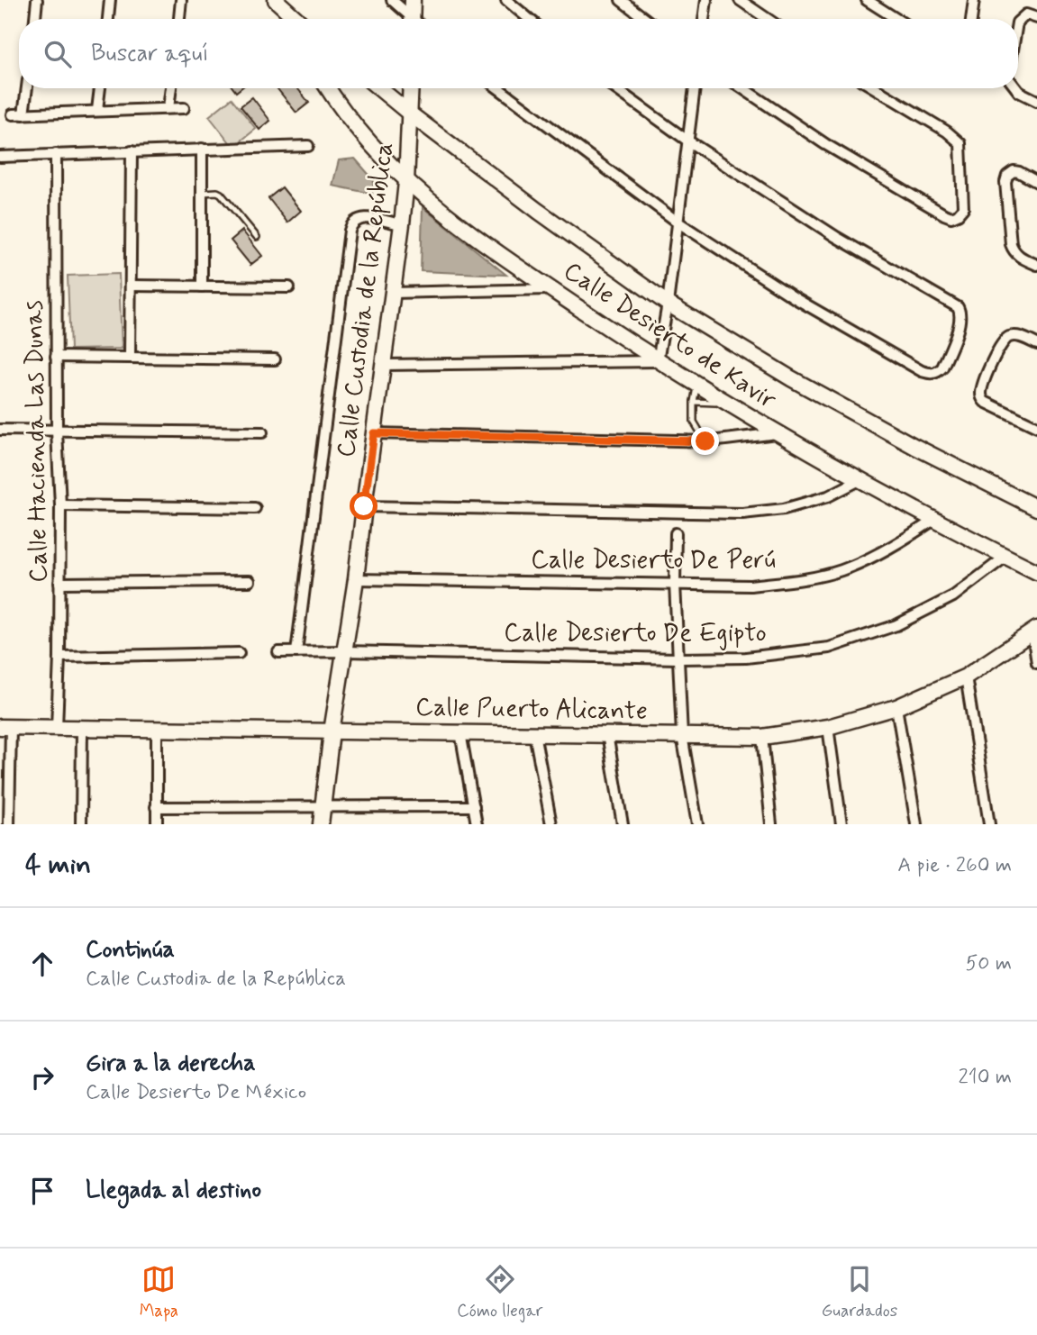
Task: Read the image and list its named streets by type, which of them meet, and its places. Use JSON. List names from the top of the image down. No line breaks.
{"streets":{"street":["Calle Custodia de la República","Calle Desierto de Kavir","Calle Hacienda Las Dunas","Calle Desierto De Perú","Calle Desierto De Egipto","Calle Puerto Alicante"]},"crossings":[["Calle Custodia de la República","Calle Desierto de Kavir"],["Calle Custodia de la República","Calle Desierto De Perú"],["Calle Custodia de la República","Calle Desierto De Egipto"],["Calle Custodia de la República","Calle Puerto Alicante"],["Calle Desierto de Kavir","Calle Desierto De Perú"],["Calle Desierto de Kavir","Calle Desierto De Egipto"],["Calle Hacienda Las Dunas","Calle Puerto Alicante"]],"page":{"search":"Buscar aquí","heading":["4 min","A pie · 260 m"],"list":[["Continúa","Calle Custodia de la República","50 m"],["Gira a la derecha","Calle Desierto De México","210 m"],"Llegada al destino"],"nav":["Mapa","Cómo llegar","Guardados"]}}
